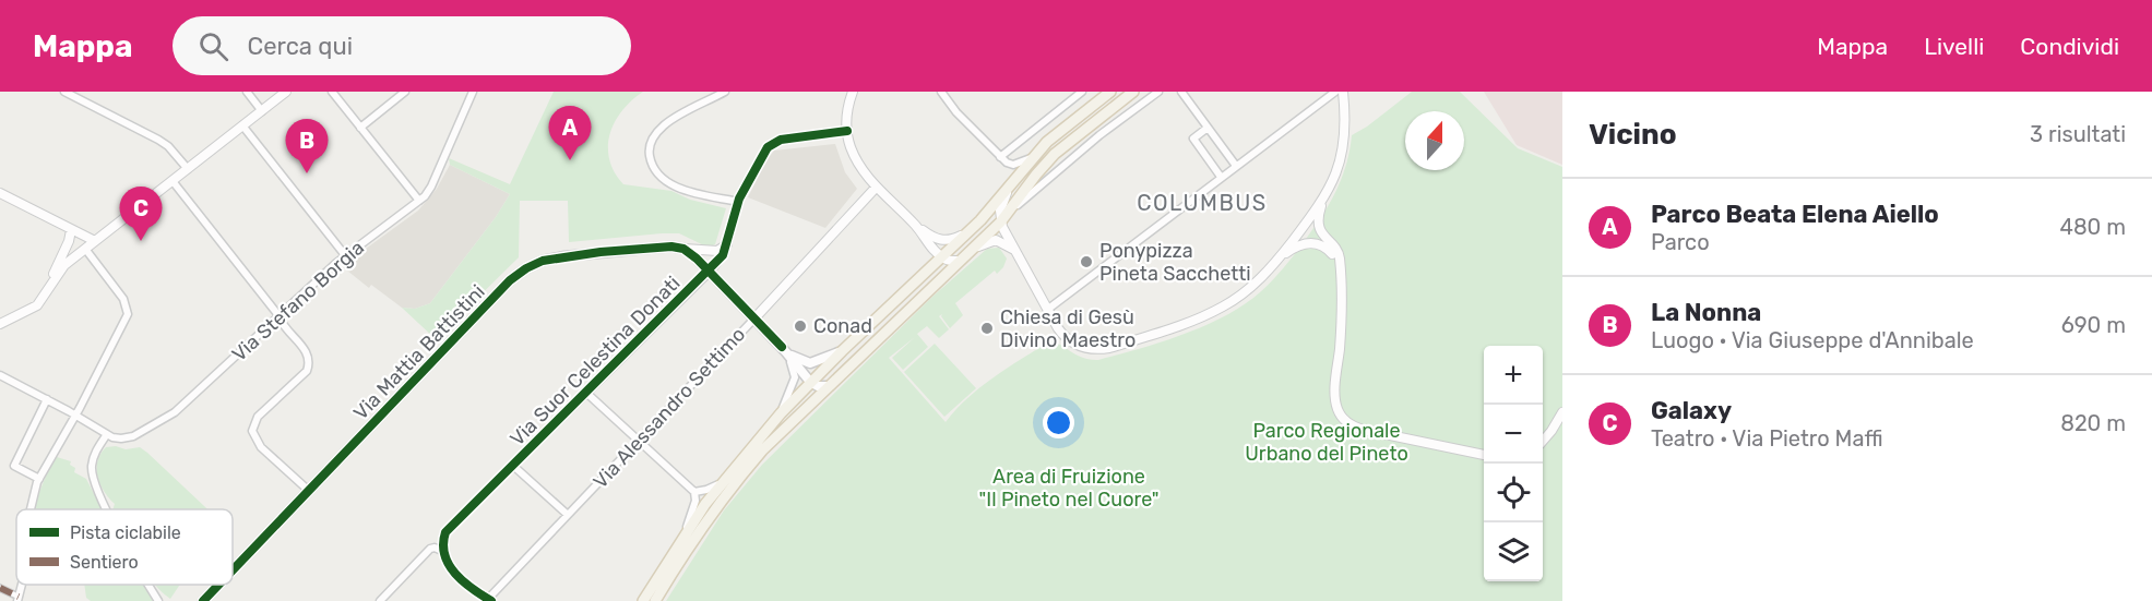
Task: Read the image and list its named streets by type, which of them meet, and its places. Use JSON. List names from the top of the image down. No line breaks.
{"streets":{"main road":["Via Mattia Battistini"],"street":["Via Stefano Borgia","Via Suor Celestina Donati","Via Alessandro Settimo"]},"crossings":[["Via Mattia Battistini","Via Suor Celestina Donati"]],"districts":["COLUMBUS"],"parks":["Parco Regionale Urbano del Pineto","Area di Fruizione \"Il Pineto nel Cuore\""],"places":["Ponypizza Pineta Sacchetti","Conad","Chiesa di Gesù Divino Maestro"],"legend":["Pista ciclabile","Sentiero"],"north":"top","page":{"header":"Mappa","search":"Cerca qui","nav":["Mappa","Livelli","Condividi"],"heading":["Vicino","3 risultati"],"pins":["A","B","C"],"list":[{"mark":"A","name":"Parco Beata Elena Aiello","note":"Parco","value":"480 m"},{"mark":"B","name":"La Nonna","note":"Luogo · Via Giuseppe d'Annibale","value":"690 m"},{"mark":"C","name":"Galaxy","note":"Teatro · Via Pietro Maffi","value":"820 m"}],"map_buttons":["+","−"]}}
